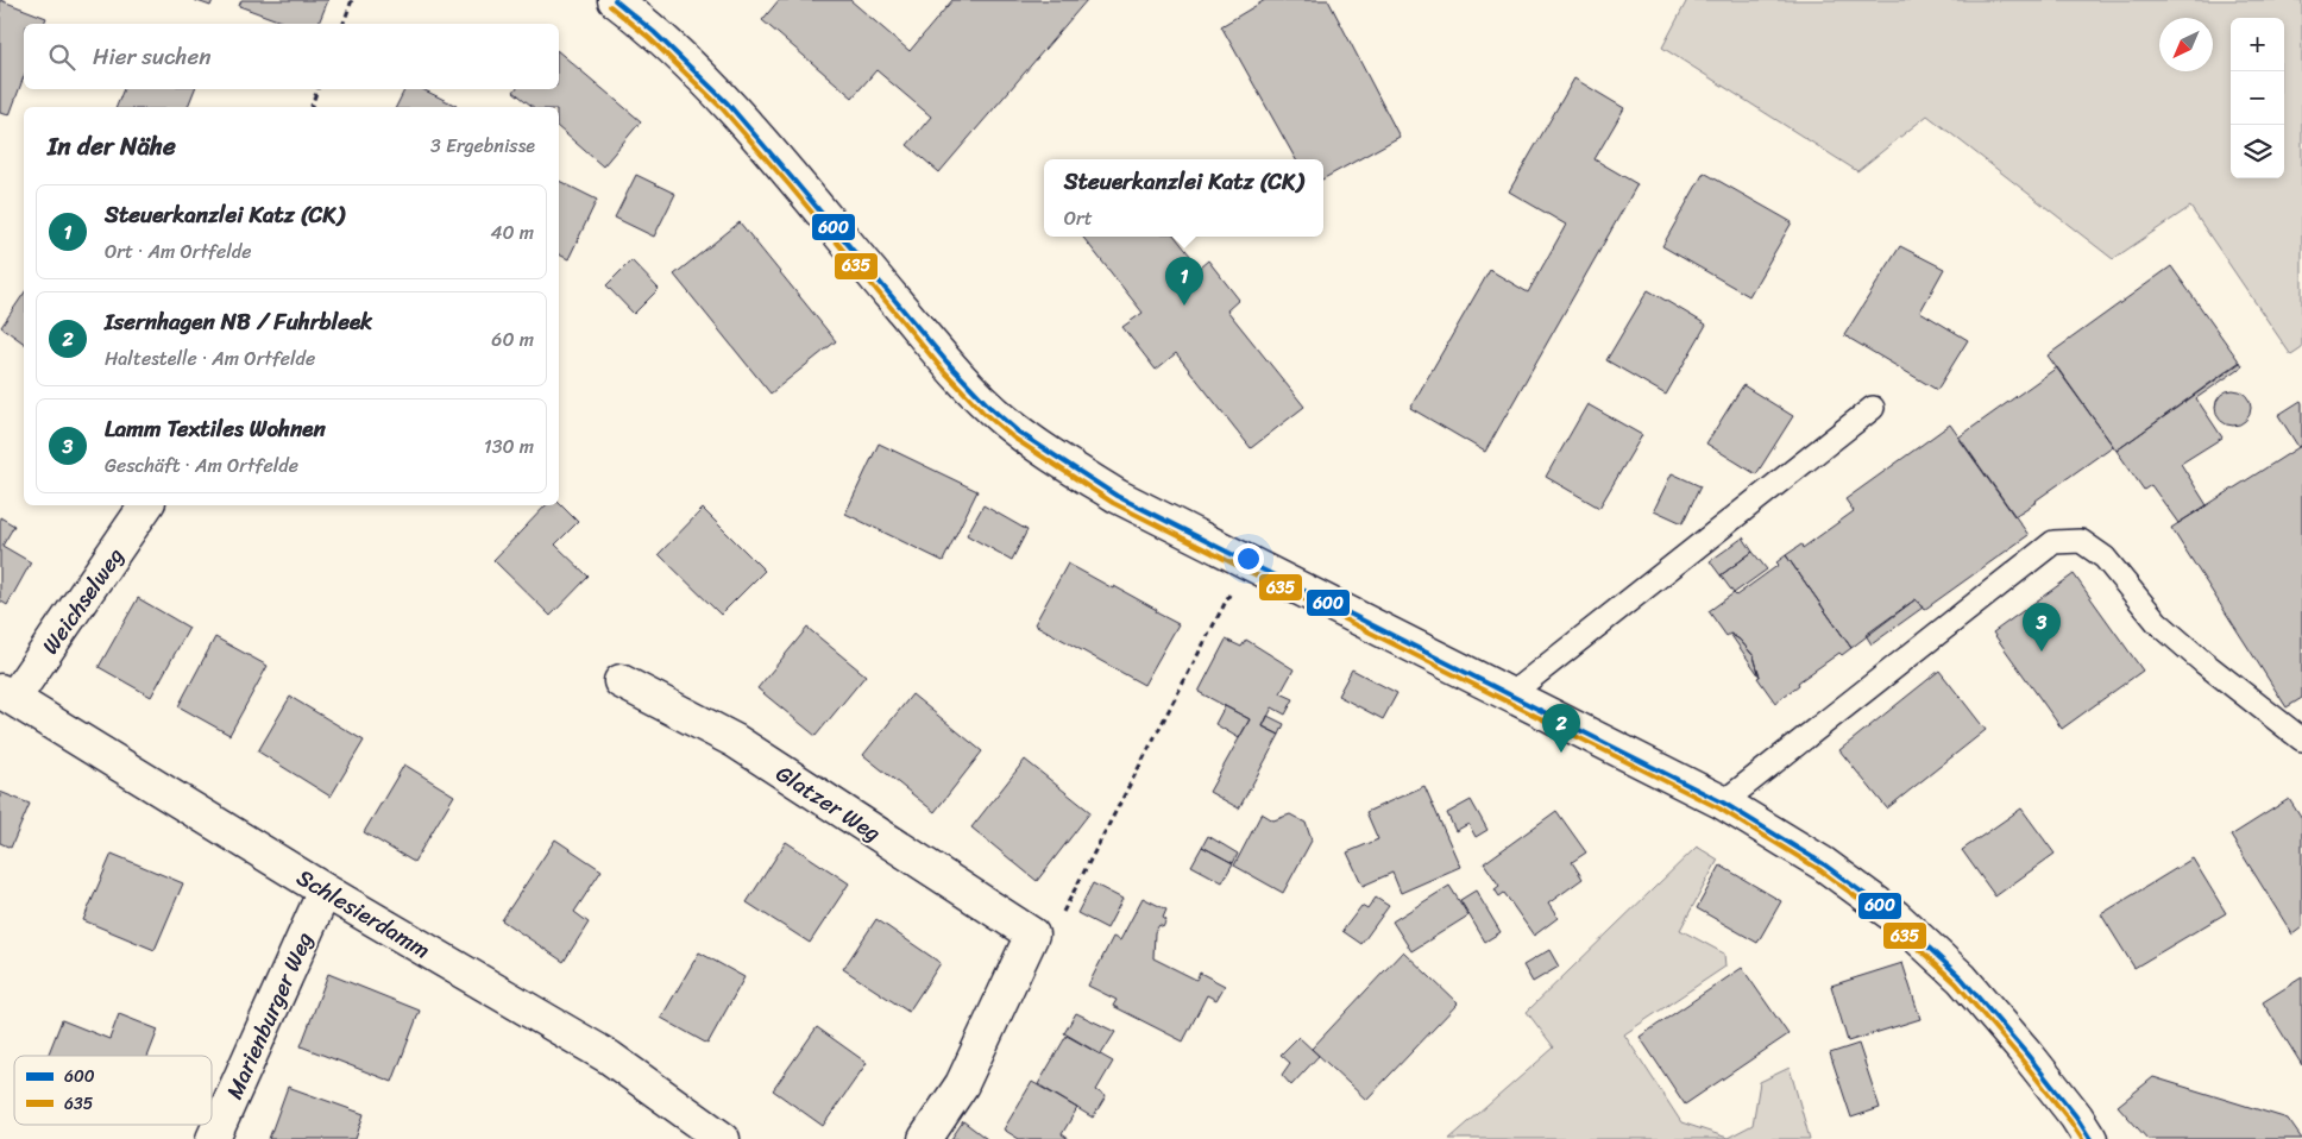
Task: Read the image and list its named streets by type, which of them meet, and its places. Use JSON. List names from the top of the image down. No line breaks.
{"streets":{"street":["Weichselweg","Glatzer Weg","Schlesierdamm","Marienburger Weg"]},"crossings":[["Weichselweg","Schlesierdamm"],["Schlesierdamm","Marienburger Weg"]],"lines":["transit line 600","transit line 635"],"legend":["600","635"],"north":"bottom left","page":{"map_buttons":["+","−"],"search":"Hier suchen","heading":["In der Nähe","3 Ergebnisse"],"popup":["Steuerkanzlei Katz (CK)","Ort"],"list":[{"mark":"1","name":"Steuerkanzlei Katz (CK)","note":"Ort · Am Ortfelde","value":"40 m"},{"mark":"2","name":"Isernhagen NB / Fuhrbleek","note":"Haltestelle · Am Ortfelde","value":"60 m"},{"mark":"3","name":"Lamm Textiles Wohnen","note":"Geschäft · Am Ortfelde","value":"130 m"}],"pins":["1","3","2"]}}
